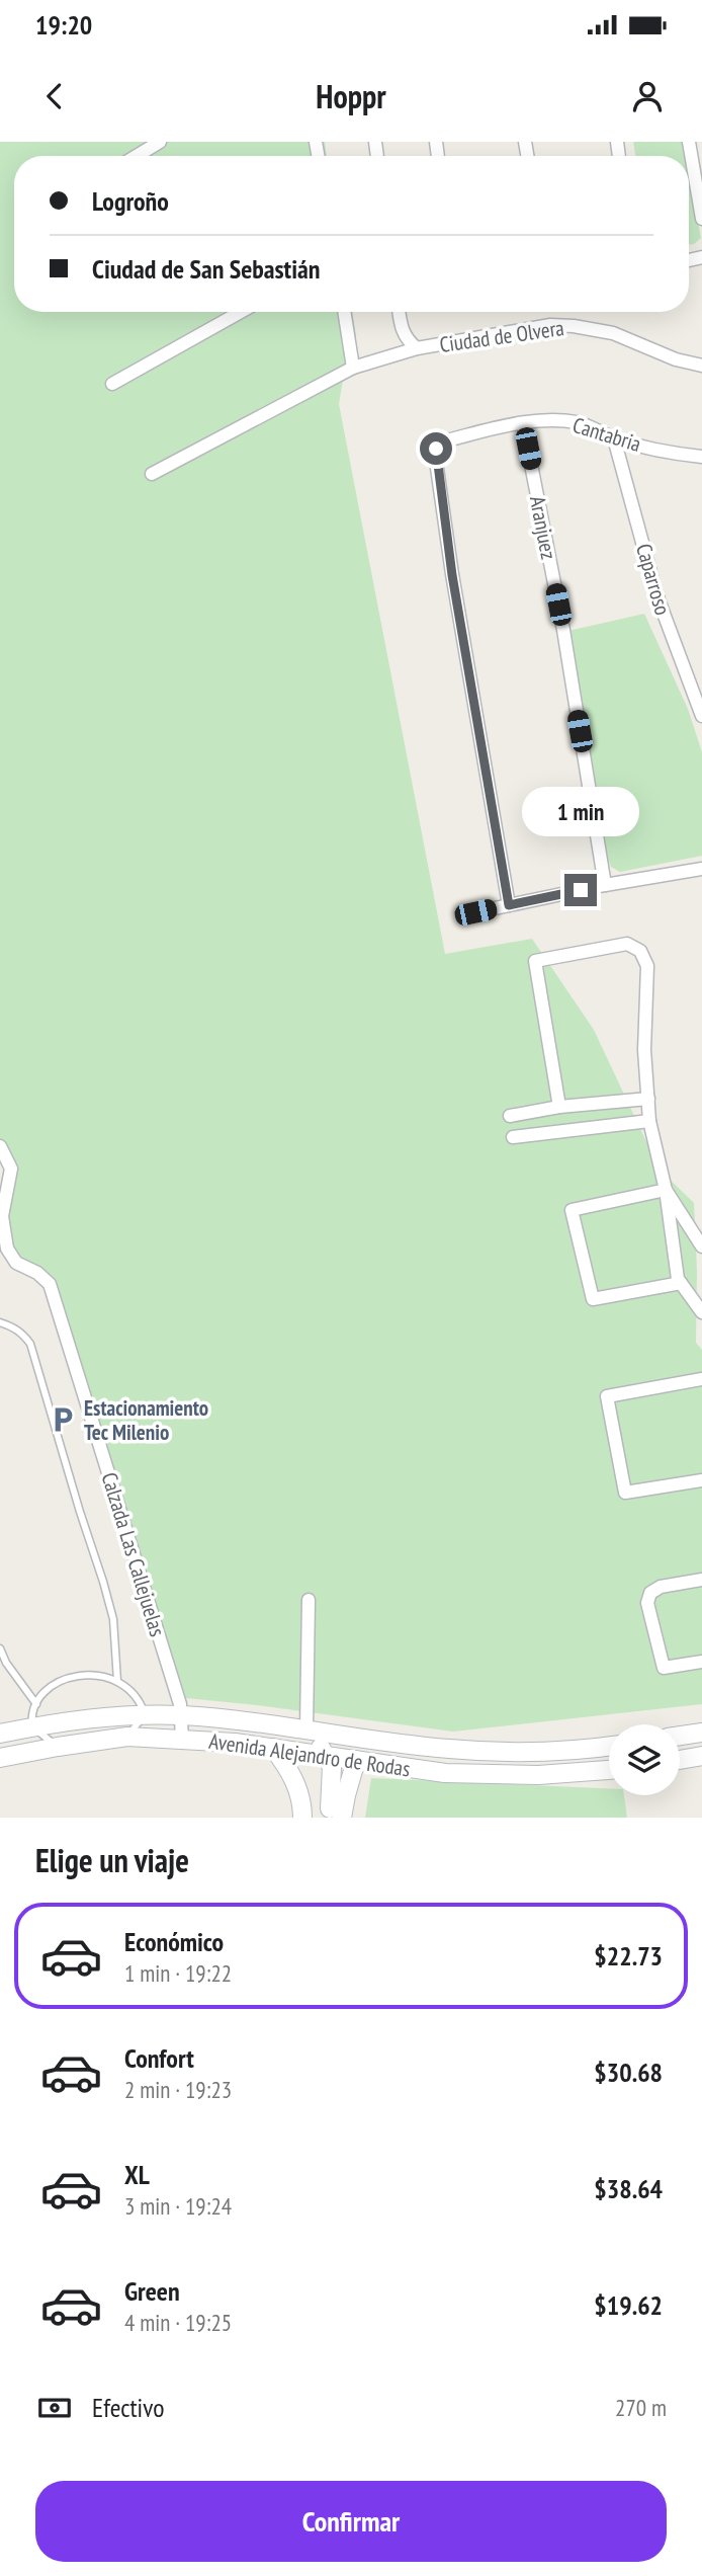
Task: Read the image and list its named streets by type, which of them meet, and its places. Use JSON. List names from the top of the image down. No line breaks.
{"streets":{"street":["Ciudad de Olvera","Cantabria","Aranjuez","Caparroso","Calzada Las Callejuelas","Avenida Alejandro de Rodas"]},"crossings":[["Cantabria","Aranjuez"],["Cantabria","Caparroso"],["Calzada Las Callejuelas","Avenida Alejandro de Rodas"]],"places":{"parking":["Estacionamiento Tec Milenio"]},"page":{"status":"19:20","header":"Hoppr","banner":["Logroño","Ciudad de San Sebastián"],"bubble":"1 min","heading":"Elige un viaje","list":[{"name":"Económico","note":"1 min · 19:22","value":"$22.73"},{"name":"Confort","note":"2 min · 19:23","value":"$30.68"},{"name":"XL","note":"3 min · 19:24","value":"$38.64"},{"name":"Green","note":"4 min · 19:25","value":"$19.62"}],"pay":["Efectivo","270 m"],"buttons":"Confirmar"}}
